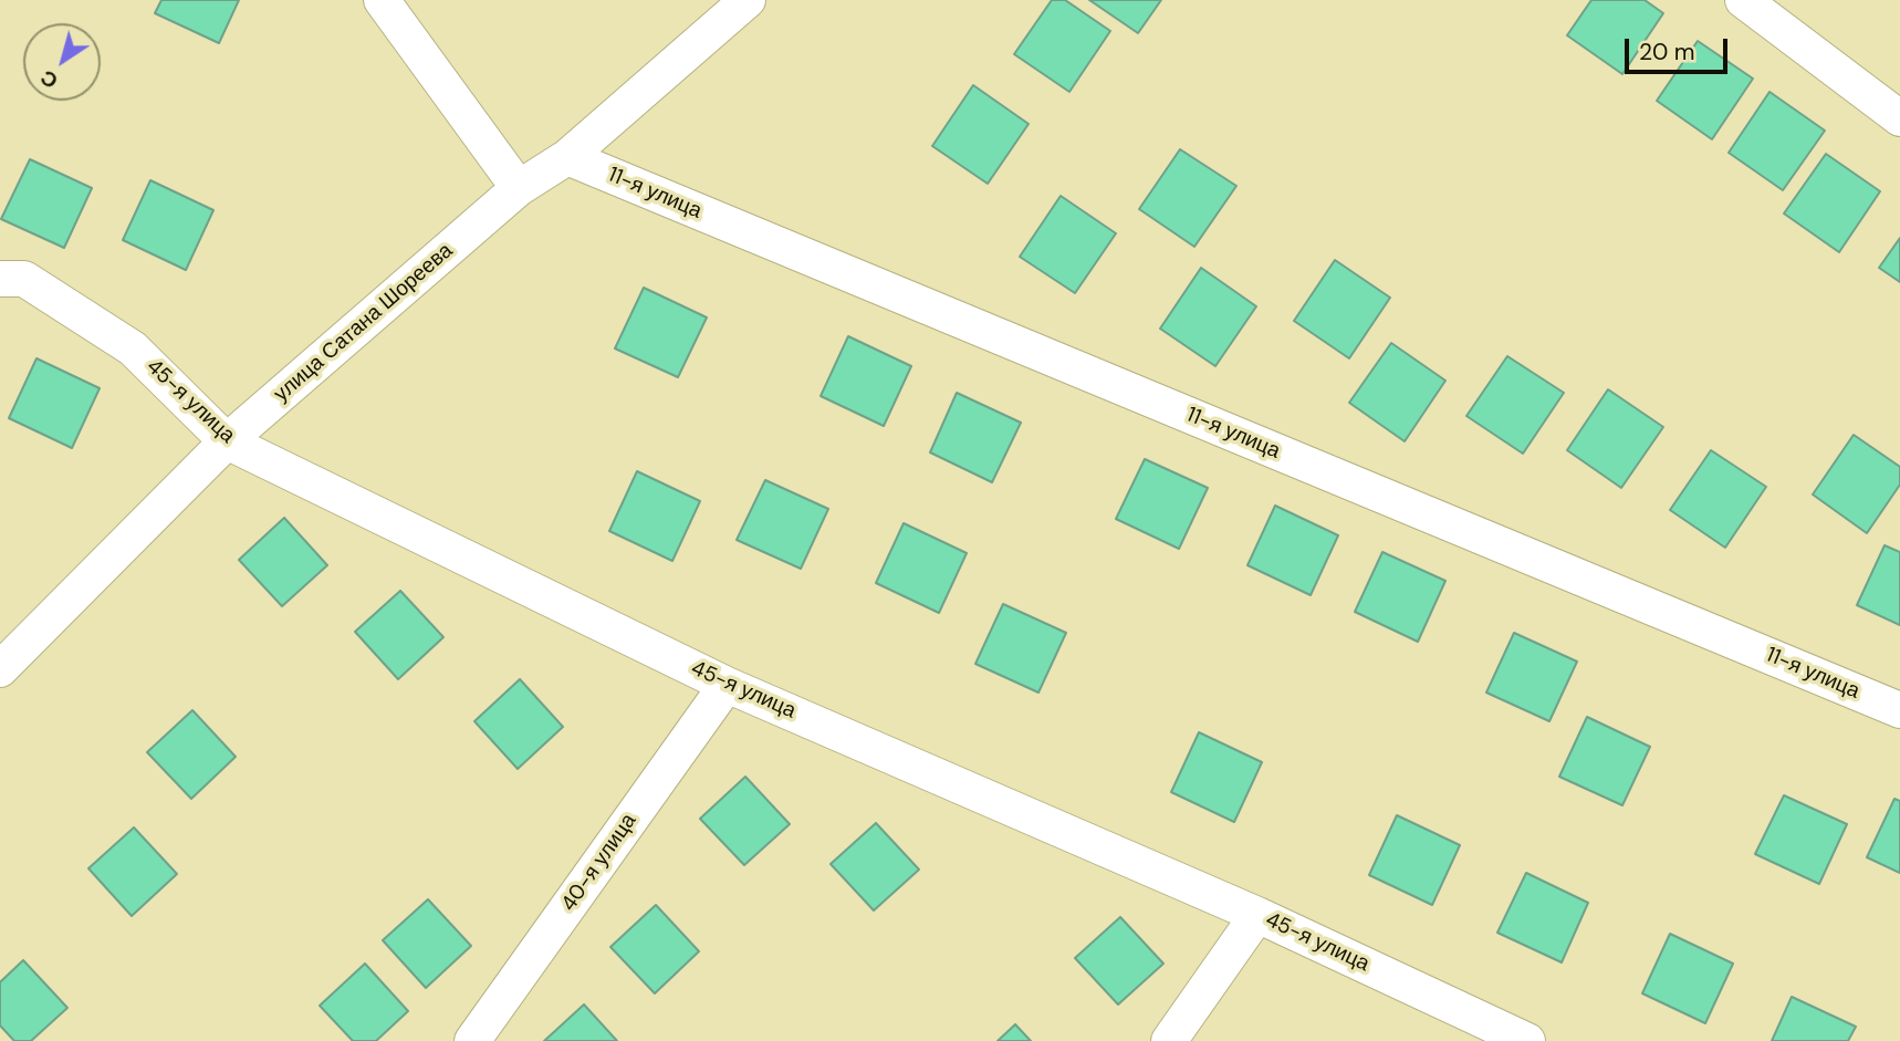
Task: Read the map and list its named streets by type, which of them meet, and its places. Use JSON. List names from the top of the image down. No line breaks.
{"streets":{"street":["11-я улица","улица Сатана Шореева","45-я улица","40-я улица"]},"crossings":[["11-я улица","улица Сатана Шореева"],["улица Сатана Шореева","45-я улица"],["45-я улица","40-я улица"]],"scale_bar":"20 m","north":"bottom left"}
